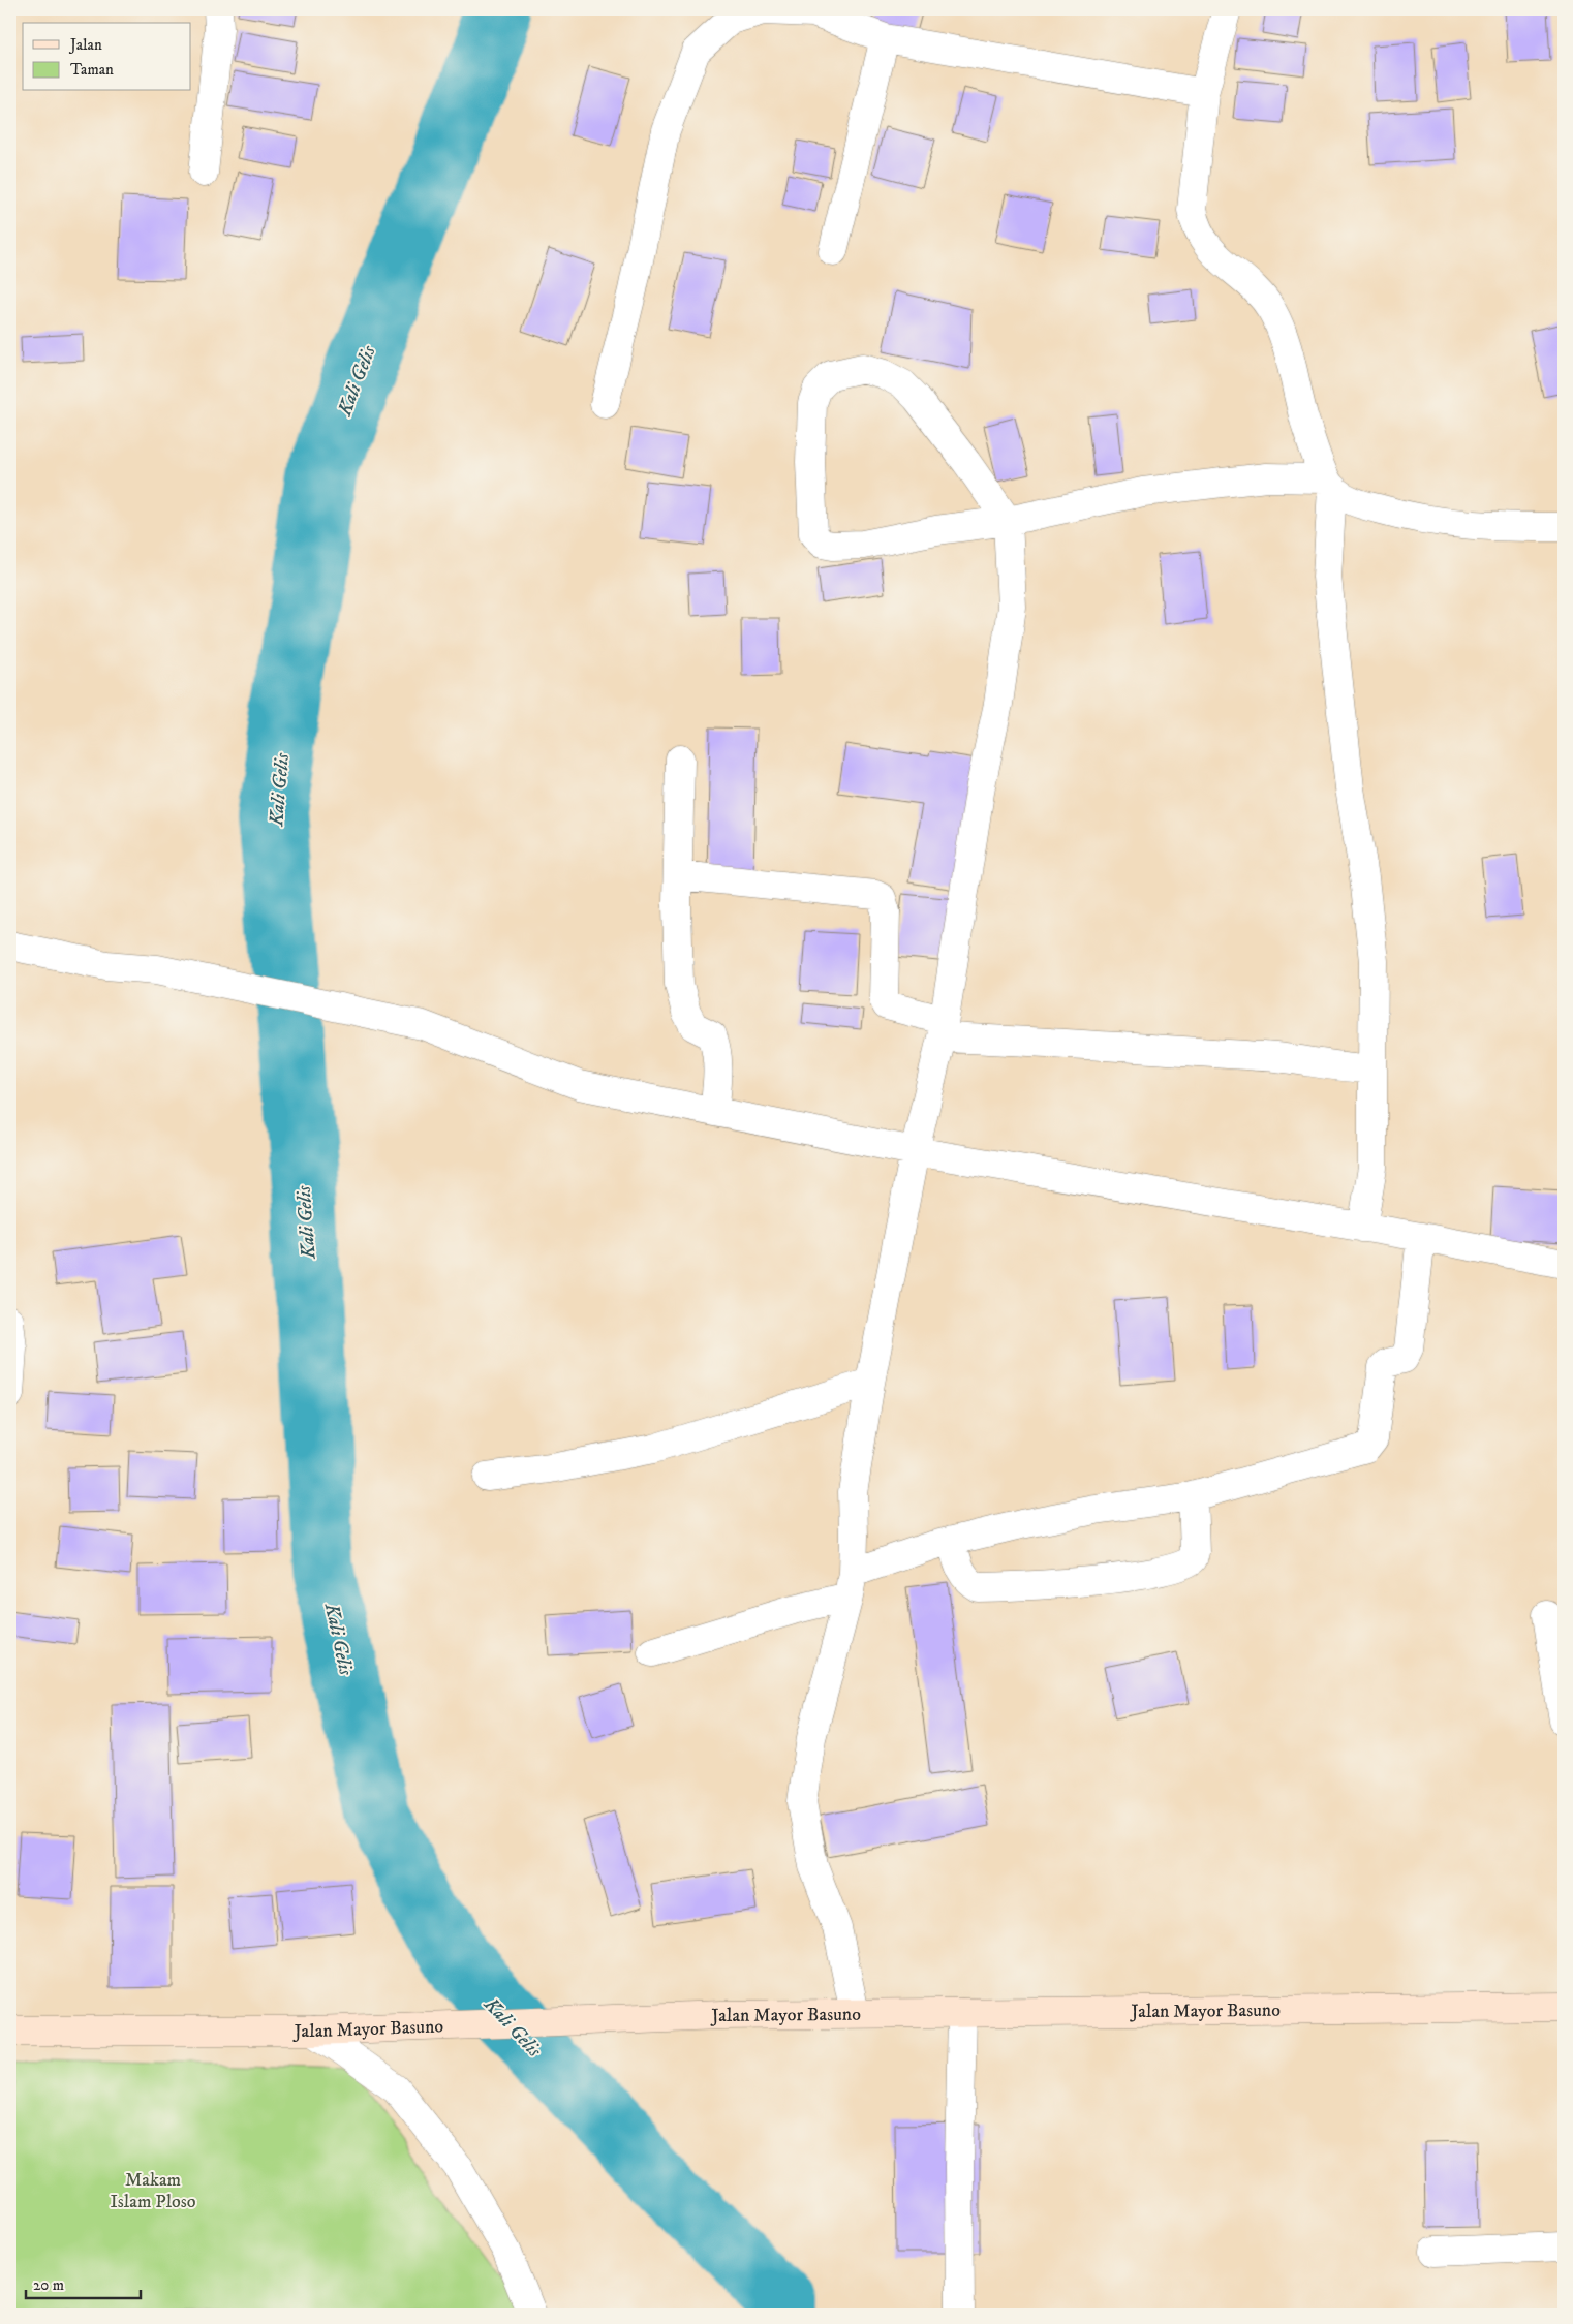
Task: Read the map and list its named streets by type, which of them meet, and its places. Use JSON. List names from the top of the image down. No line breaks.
{"streets":{"main road":["Jalan Mayor Basuno"]},"water":["Kali Gelis"],"parks":["Makam Islam Ploso"],"legend":["Jalan","Taman"],"scale_bar":"20 m"}
